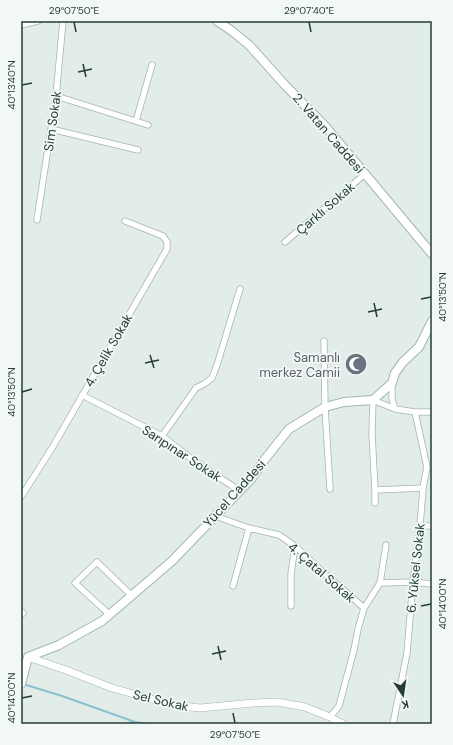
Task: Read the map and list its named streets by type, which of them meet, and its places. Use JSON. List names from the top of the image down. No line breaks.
{"streets":{"main road":["2. Vatan Caddesi","Yücel Caddesi"],"street":["Sim Sokak","Çarklı Sokak","4. Çelik Sokak","Sarıpınar Sokak","6. Yüksel Sokak","4. Çatal Sokak","Sel Sokak"]},"crossings":[["2. Vatan Caddesi","Çarklı Sokak"],["4. Çelik Sokak","Sarıpınar Sokak"],["Sarıpınar Sokak","Yücel Caddesi"],["Yücel Caddesi","4. Çatal Sokak"],["Yücel Caddesi","Sel Sokak"],["4. Çatal Sokak","Sel Sokak"]],"places":{"mosque":["Samanlı merkez Camii"]},"north":"bottom","coordinates":["29°07'50\"E","29°07'40\"E","40°13'40\"N","40°13'50\"N","40°14'00\"N"]}
